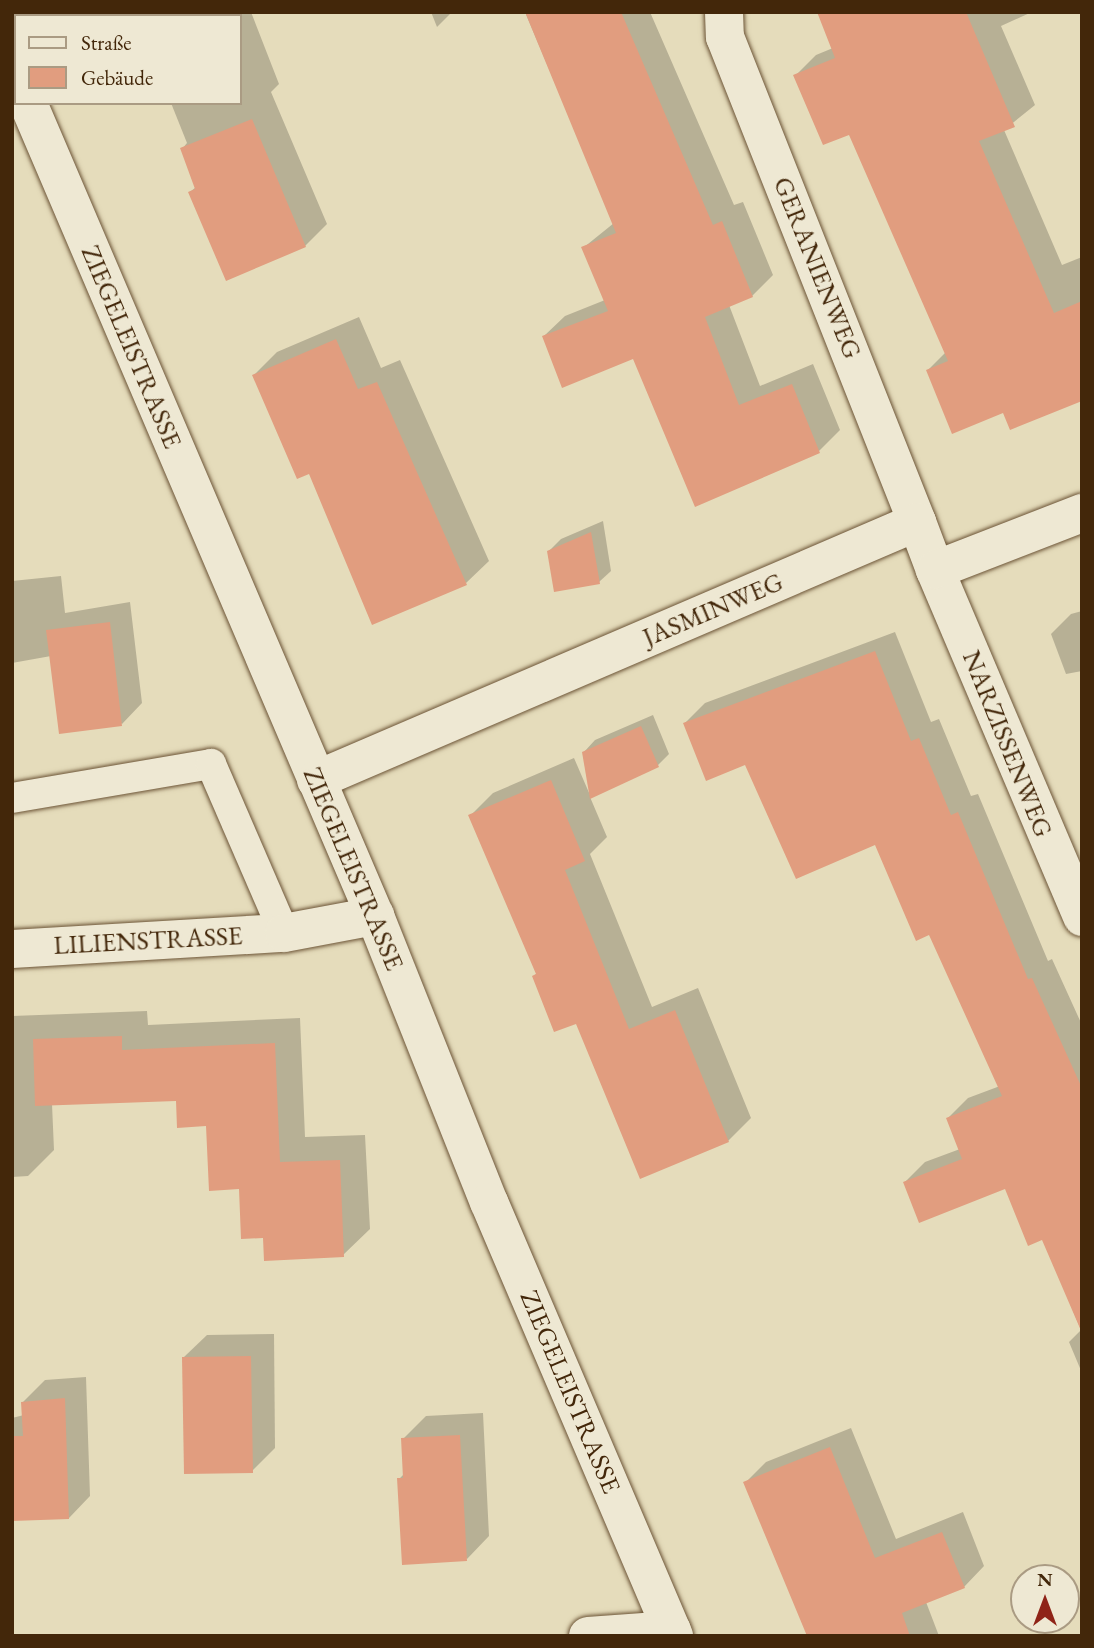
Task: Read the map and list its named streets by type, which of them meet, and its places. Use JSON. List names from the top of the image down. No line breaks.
{"streets":{"street":["GERANIENWEG","ZIEGELEISTRASSE","JASMINWEG","NARZISSENWEG","LILIENSTRASSE"]},"crossings":[["GERANIENWEG","JASMINWEG"],["ZIEGELEISTRASSE","JASMINWEG"],["ZIEGELEISTRASSE","LILIENSTRASSE"]],"legend":["Straße","Gebäude"],"north":"top"}
